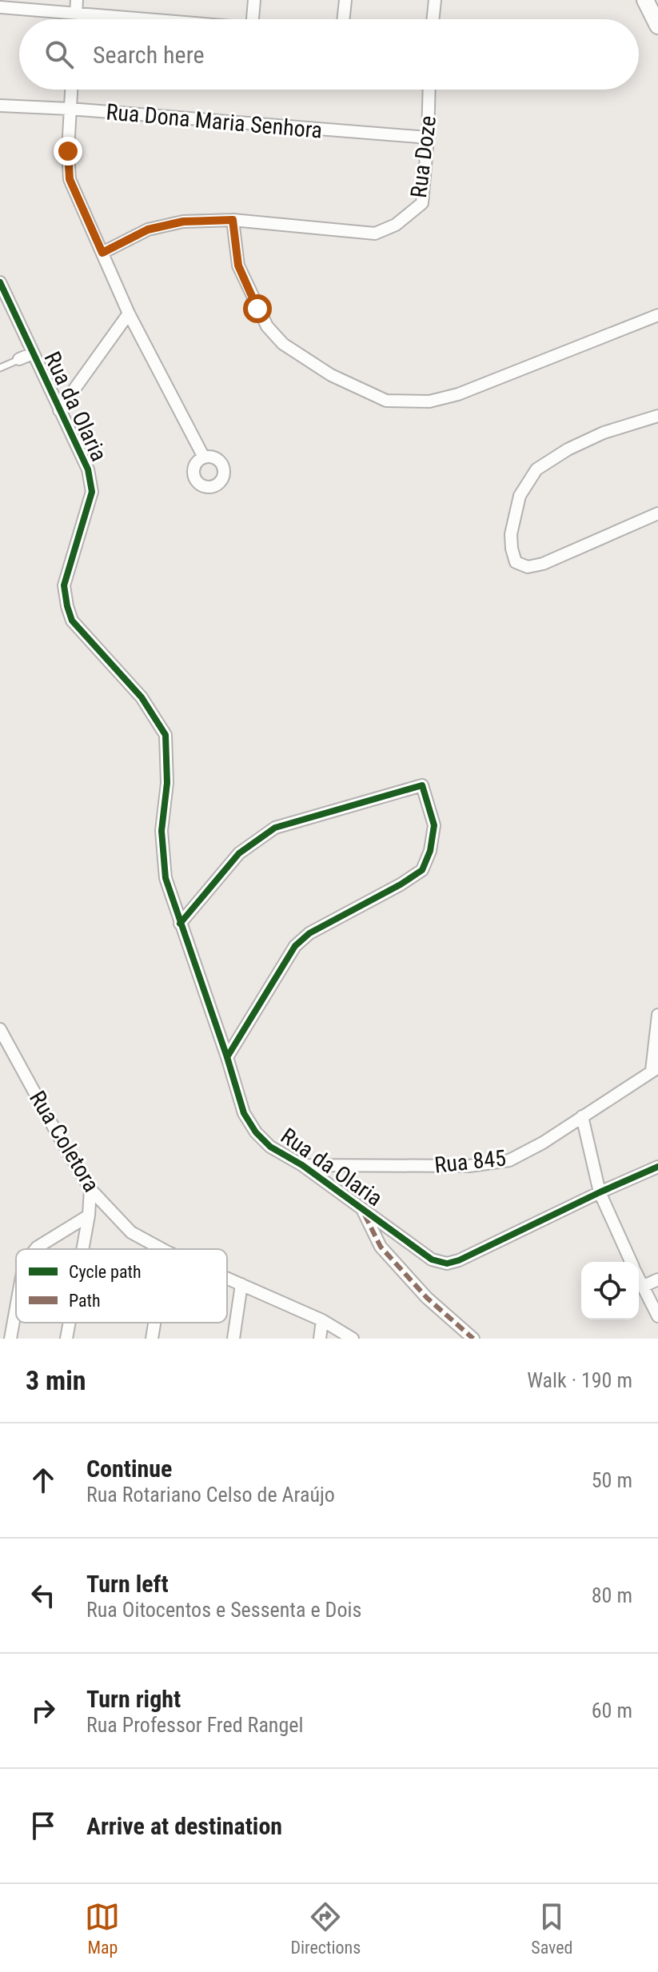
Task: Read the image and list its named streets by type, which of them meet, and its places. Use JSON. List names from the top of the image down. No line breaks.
{"streets":{"street":["Rua Dona Maria Senhora","Rua Doze","Rua da Olaria","Rua Coletora","Rua 845"]},"crossings":[["Rua Dona Maria Senhora","Rua Doze"],["Rua da Olaria","Rua 845"]],"legend":["Cycle path","Path"],"page":{"search":"Search here","heading":["3 min","Walk · 190 m"],"list":[["Continue","Rua Rotariano Celso de Araújo","50 m"],["Turn left","Rua Oitocentos e Sessenta e Dois","80 m"],["Turn right","Rua Professor Fred Rangel","60 m"],"Arrive at destination"],"nav":["Map","Directions","Saved"]}}
